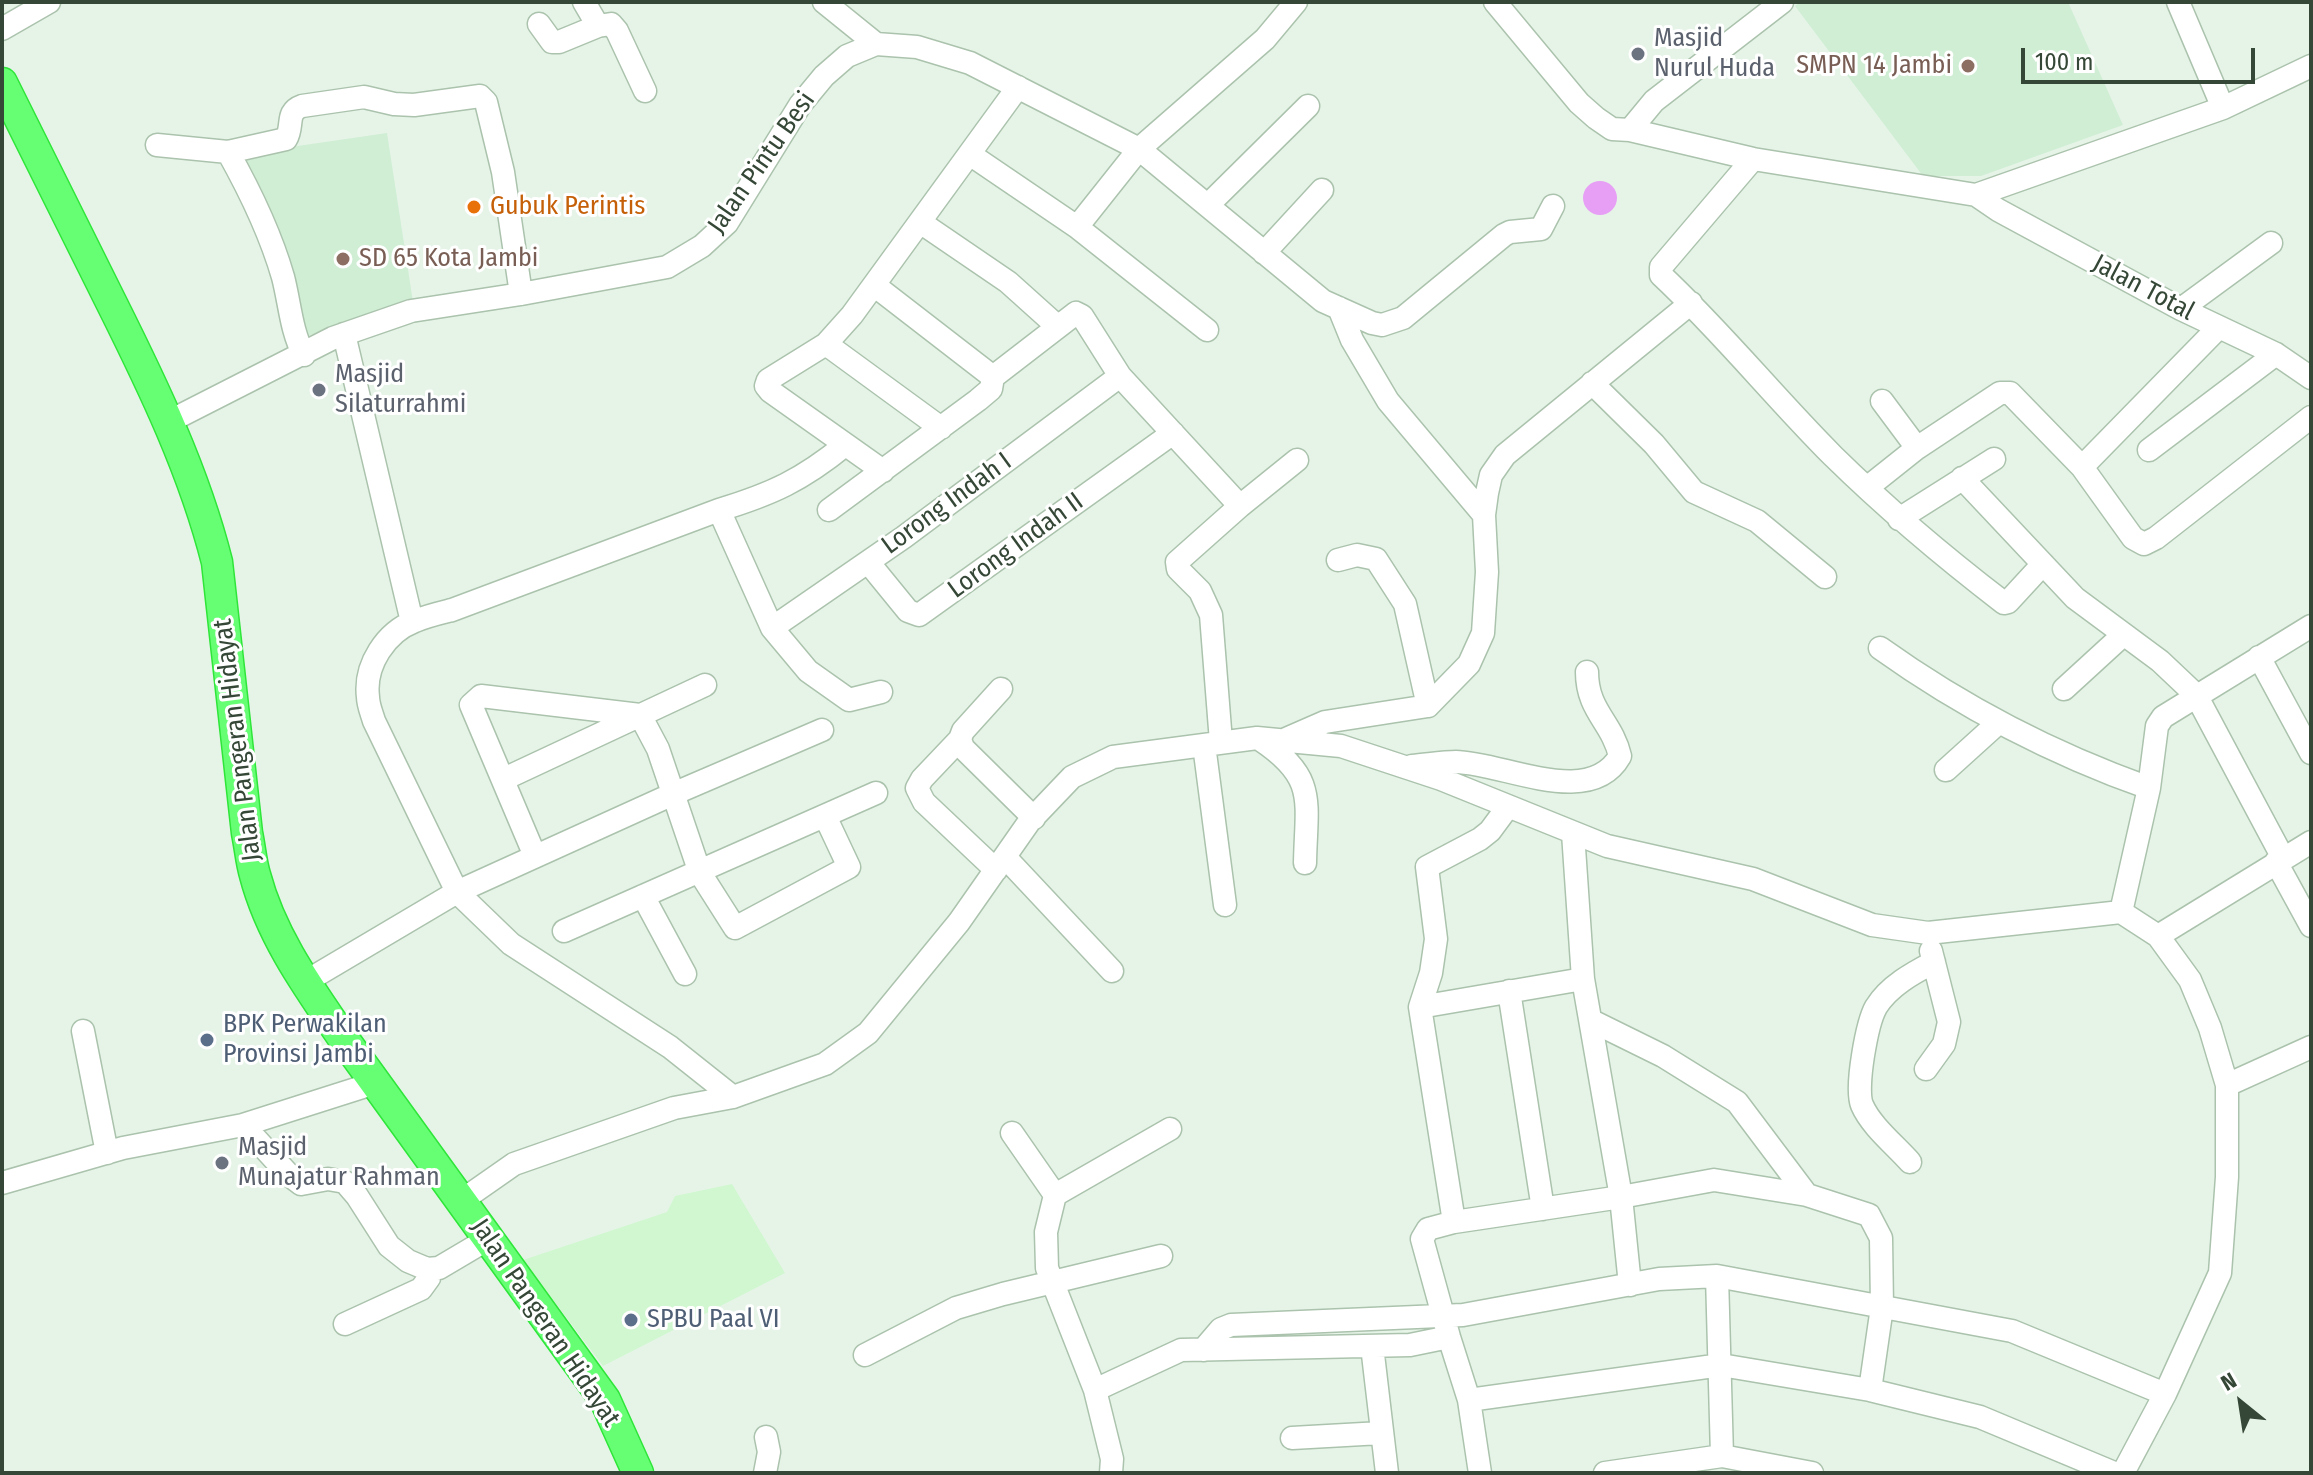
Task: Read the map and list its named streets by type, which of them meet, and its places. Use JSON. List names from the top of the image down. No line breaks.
{"streets":{"highway":["Jalan Pangeran Hidayat"],"street":["Jalan Pintu Besi","Jalan Total","Lorong Indah I","Lorong Indah II"]},"crossings":[["Jalan Pintu Besi","Jalan Pangeran Hidayat"],["Lorong Indah I","Lorong Indah II"]],"places":["Masjid Nurul Huda","SMPN 14 Jambi","Gubuk Perintis","SD 65 Kota Jambi","Masjid Silaturrahmi","BPK Perwakilan Provinsi Jambi","Masjid Munajatur Rahman","SPBU Paal VI"],"scale_bar":"100 m","north":"top left"}
